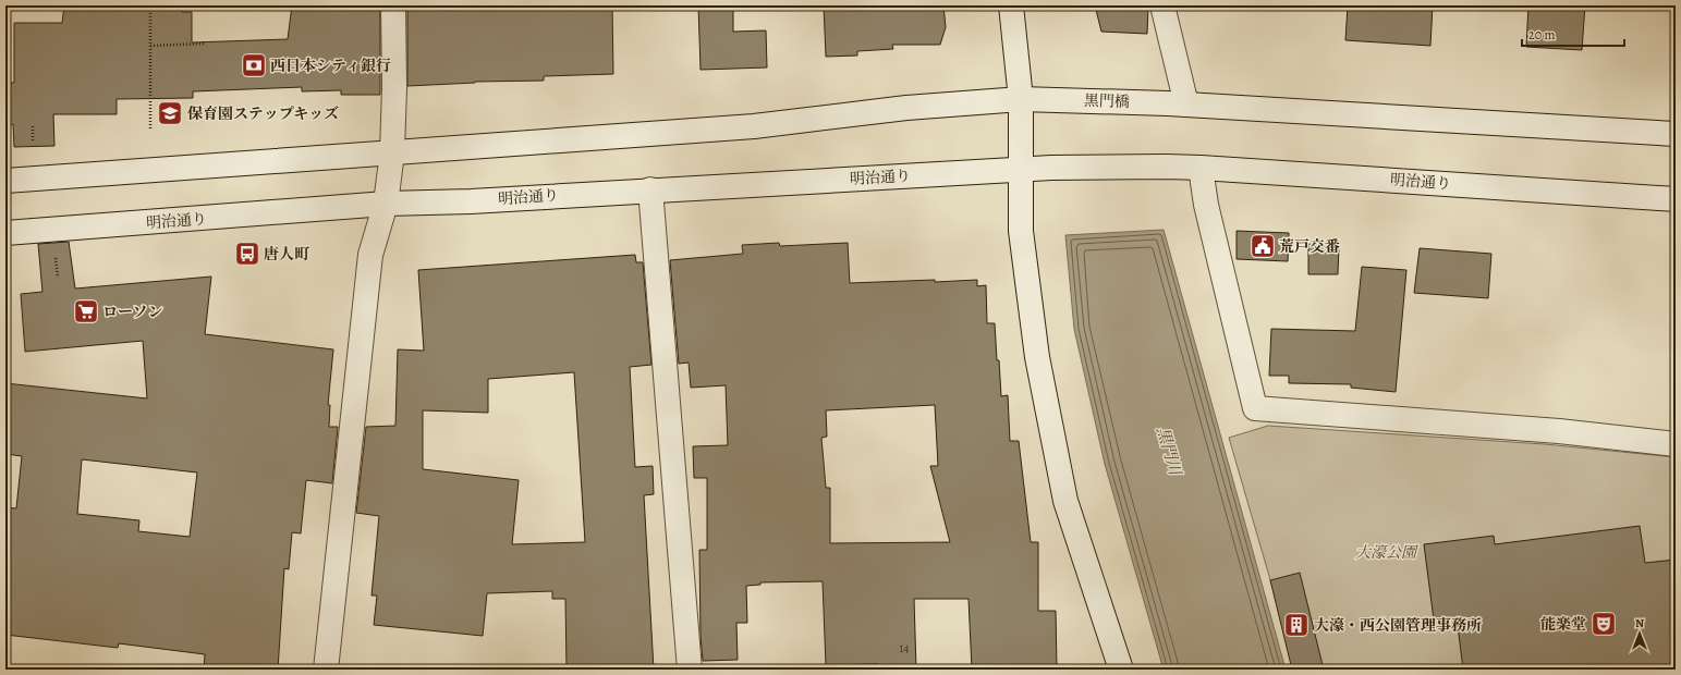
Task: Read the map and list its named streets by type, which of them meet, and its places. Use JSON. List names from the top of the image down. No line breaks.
{"streets":{"street":["黒門橋","明治通り"]},"water":["黒門川"],"parks":["大濠公園"],"places":{"bank":["西日本シティ銀行"],"school or university":["保育園ステップキッズ"],"public building":["荒戸交番"],"bus stop":["唐人町"],"supermarket":["ローソン"],"theatre":["能楽堂"],"building":["大濠・西公園管理事務所"]},"house_numbers":["14"],"scale_bar":"20 m","north":"top"}
